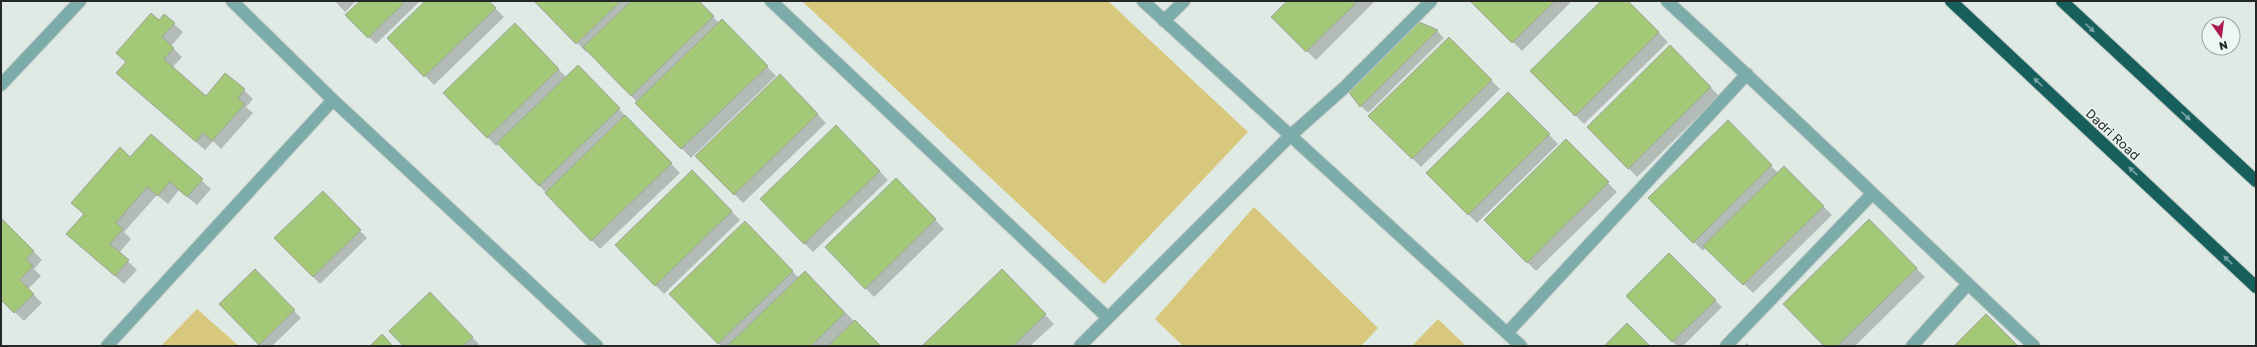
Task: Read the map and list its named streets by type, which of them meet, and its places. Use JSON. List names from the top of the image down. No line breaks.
{"streets":{"highway":["Dadri Road"]},"north":"bottom"}
